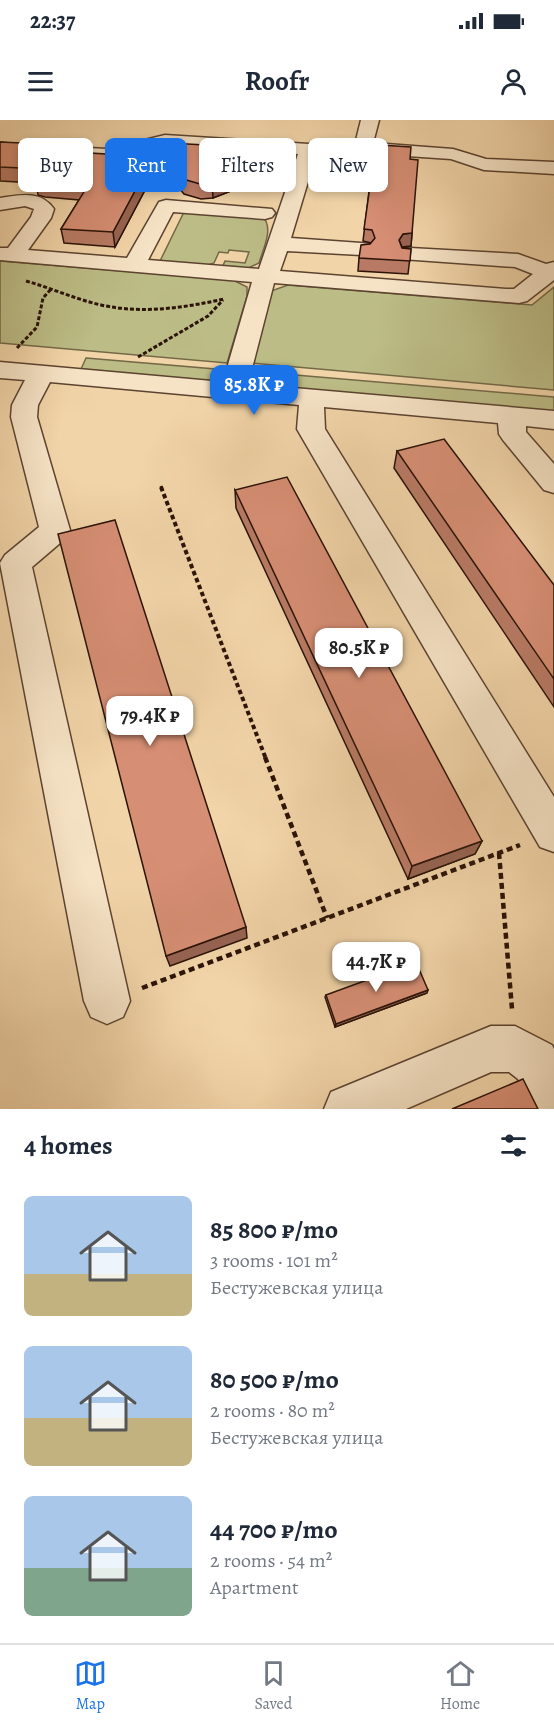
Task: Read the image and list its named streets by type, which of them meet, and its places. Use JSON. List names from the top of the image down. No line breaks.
{"page":{"status":"22:37","header":"Roofr","chip":["Buy","Rent","Filters","New"],"price":["85.8K ₽","80.5K ₽","79.4K ₽","44.7K ₽"],"heading":"4 homes","list":[{"name":"85 800 ₽/mo","note":"3 rooms · 101 m² · Бестужевская улица"},{"name":"80 500 ₽/mo","note":"2 rooms · 80 m² · Бестужевская улица"},{"name":"44 700 ₽/mo","note":"2 rooms · 54 m² · Apartment"}],"tabs":["Map","Saved","Home"]}}
